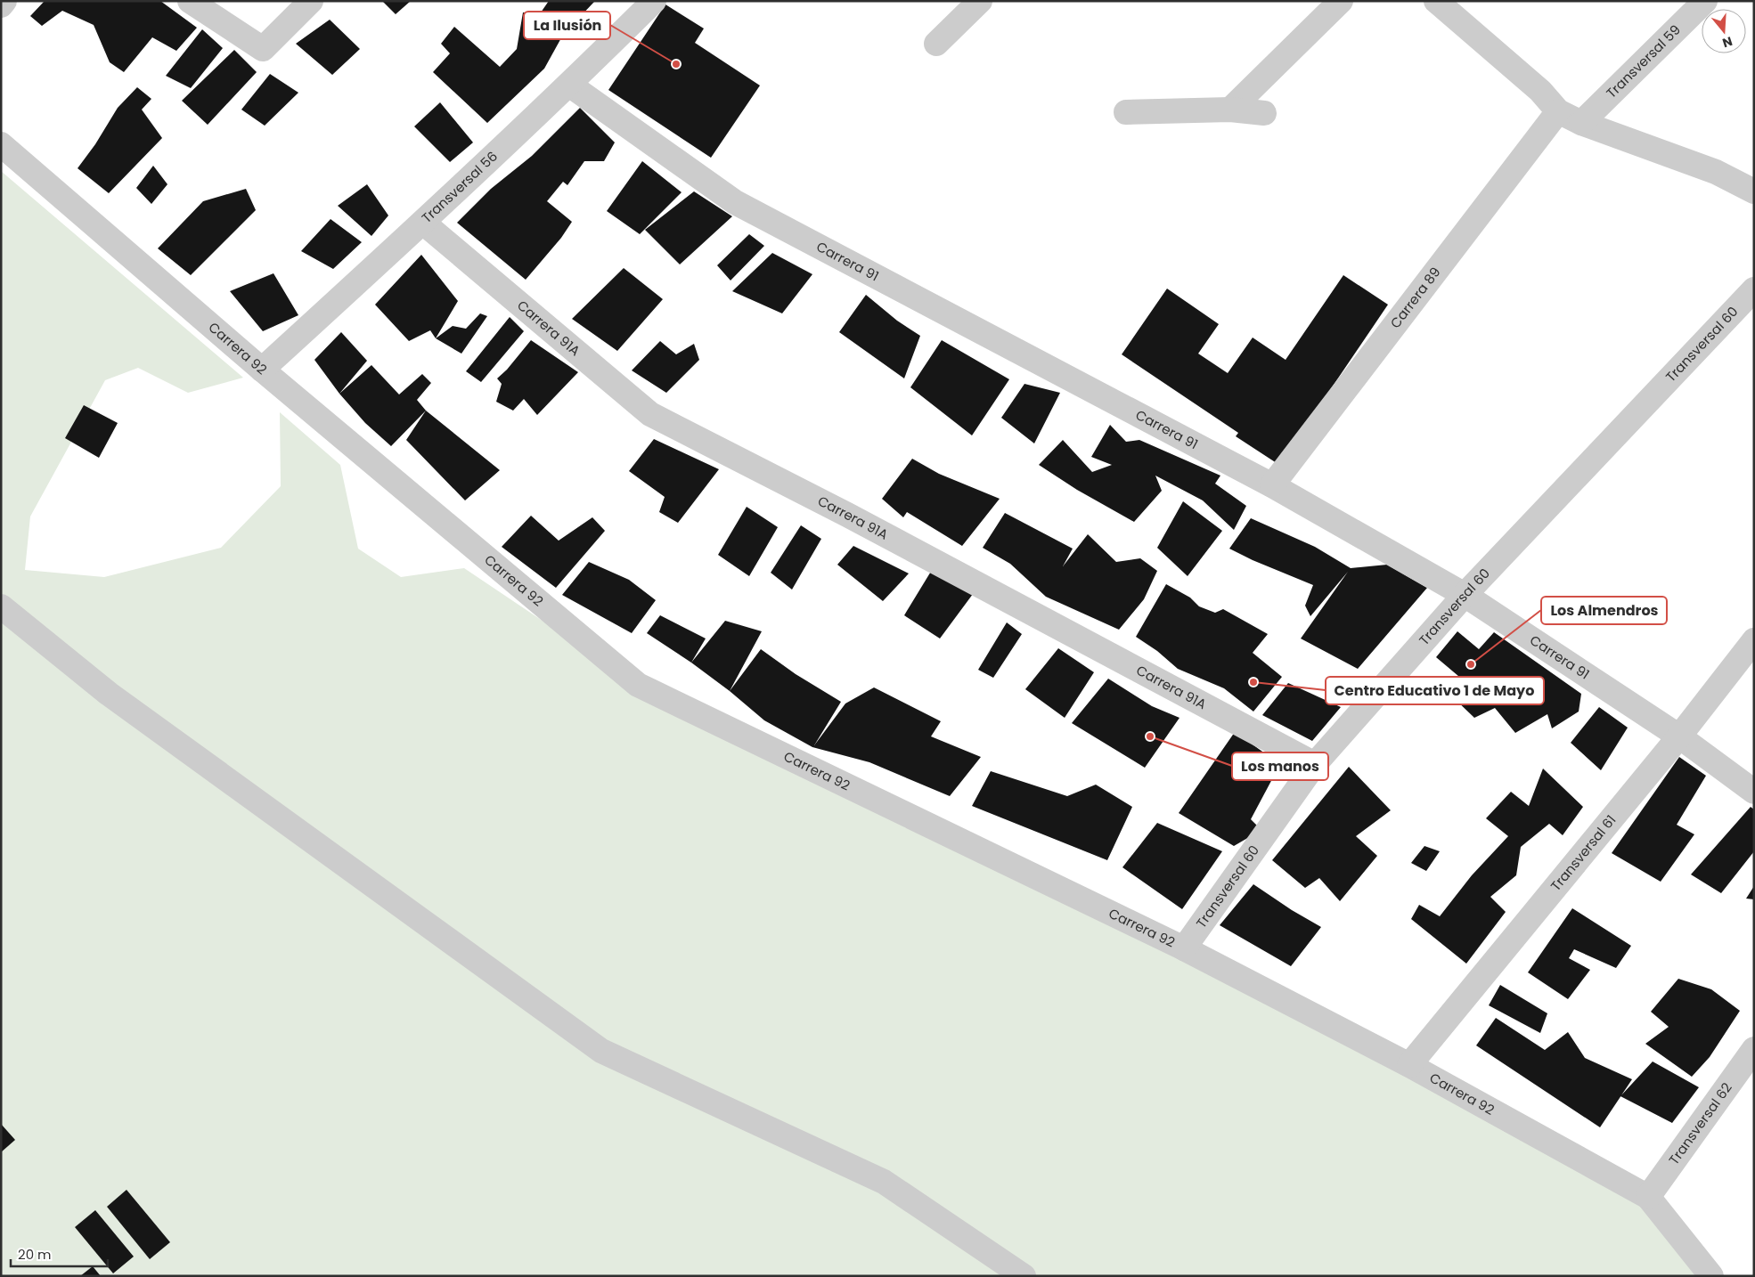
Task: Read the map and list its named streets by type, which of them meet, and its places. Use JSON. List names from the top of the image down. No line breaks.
{"streets":{"street":["Transversal 59","Transversal 56","Carrera 91","Carrera 89","Carrera 91A","Transversal 60","Carrera 92","Transversal 61","Transversal 62"]},"crossings":[["Transversal 56","Carrera 91"],["Transversal 56","Carrera 91A"],["Transversal 56","Carrera 92"],["Carrera 91","Carrera 89"],["Carrera 91","Transversal 60"],["Carrera 91","Transversal 61"],["Carrera 91A","Transversal 60"],["Transversal 60","Carrera 92"],["Carrera 92","Transversal 61"],["Carrera 92","Transversal 62"]],"places":["La Ilusión","Los Almendros","Centro Educativo 1 de Mayo","Los manos"],"scale_bar":"20 m","north":"bottom"}
